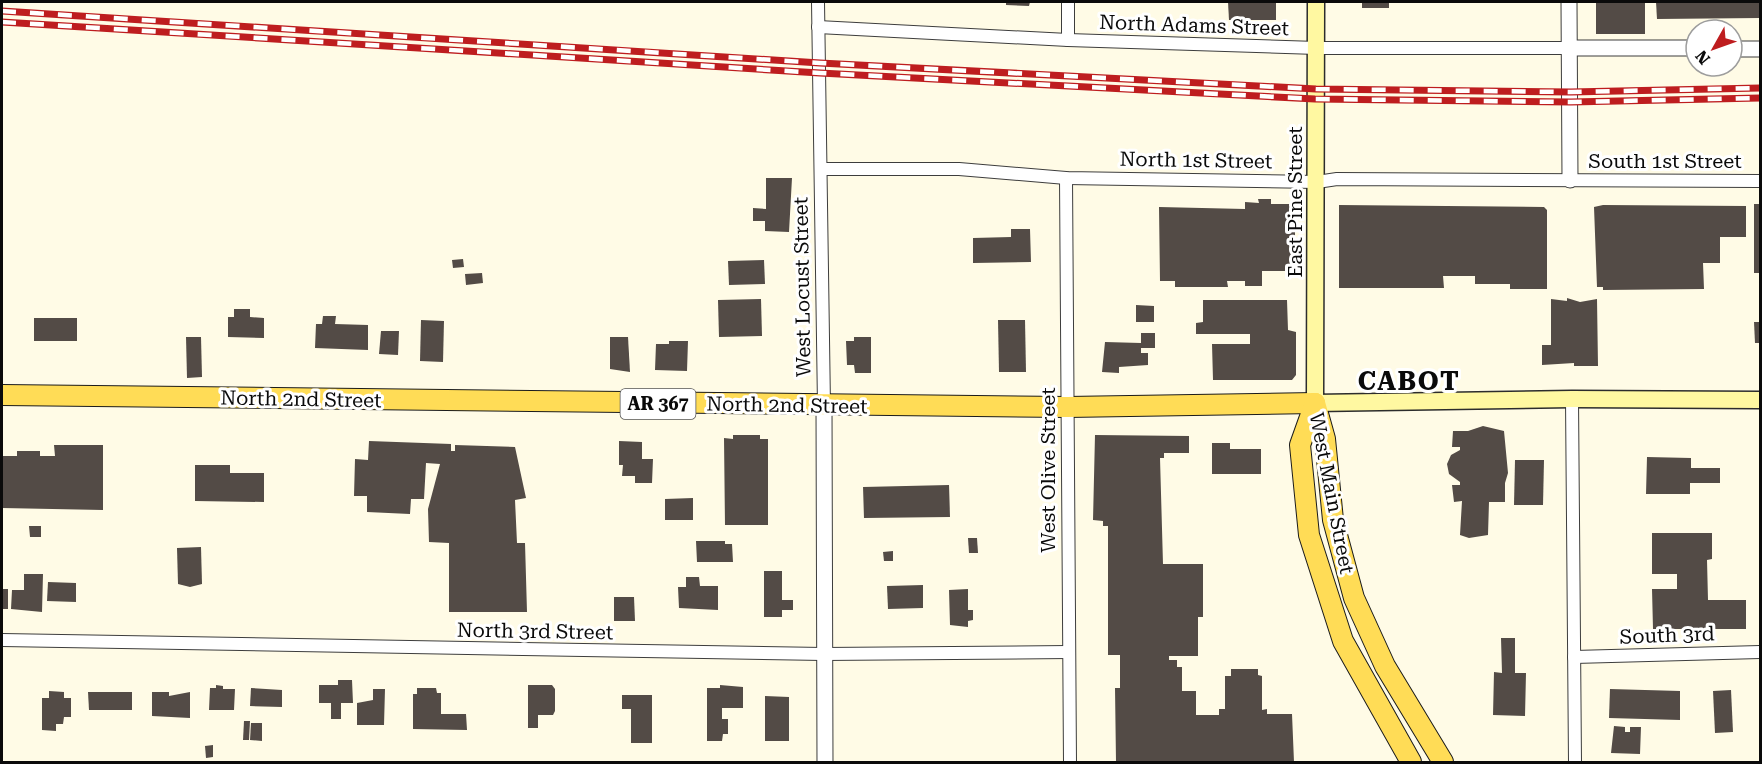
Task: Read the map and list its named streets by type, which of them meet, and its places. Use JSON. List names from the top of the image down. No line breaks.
{"streets":{"main road":["East Pine Street","North 2nd Street","AR 367","West Main Street"],"street":["North Adams Street","North 1st Street","South 1st Street","West Locust Street","West Olive Street","North 3rd Street","South 3rd"]},"crossings":[["North Adams Street","East Pine Street"],["North Adams Street","West Locust Street"],["North 1st Street","South 1st Street"],["North 1st Street","East Pine Street"],["North 1st Street","West Locust Street"],["North 1st Street","West Olive Street"],["East Pine Street","North 2nd Street"],["East Pine Street","West Main Street"],["West Locust Street","North 2nd Street"],["West Locust Street","North 3rd Street"],["North 2nd Street","AR 367"],["North 2nd Street","West Olive Street"],["North 2nd Street","West Main Street"],["West Olive Street","North 3rd Street"]],"districts":["CABOT"],"north":"bottom left"}
